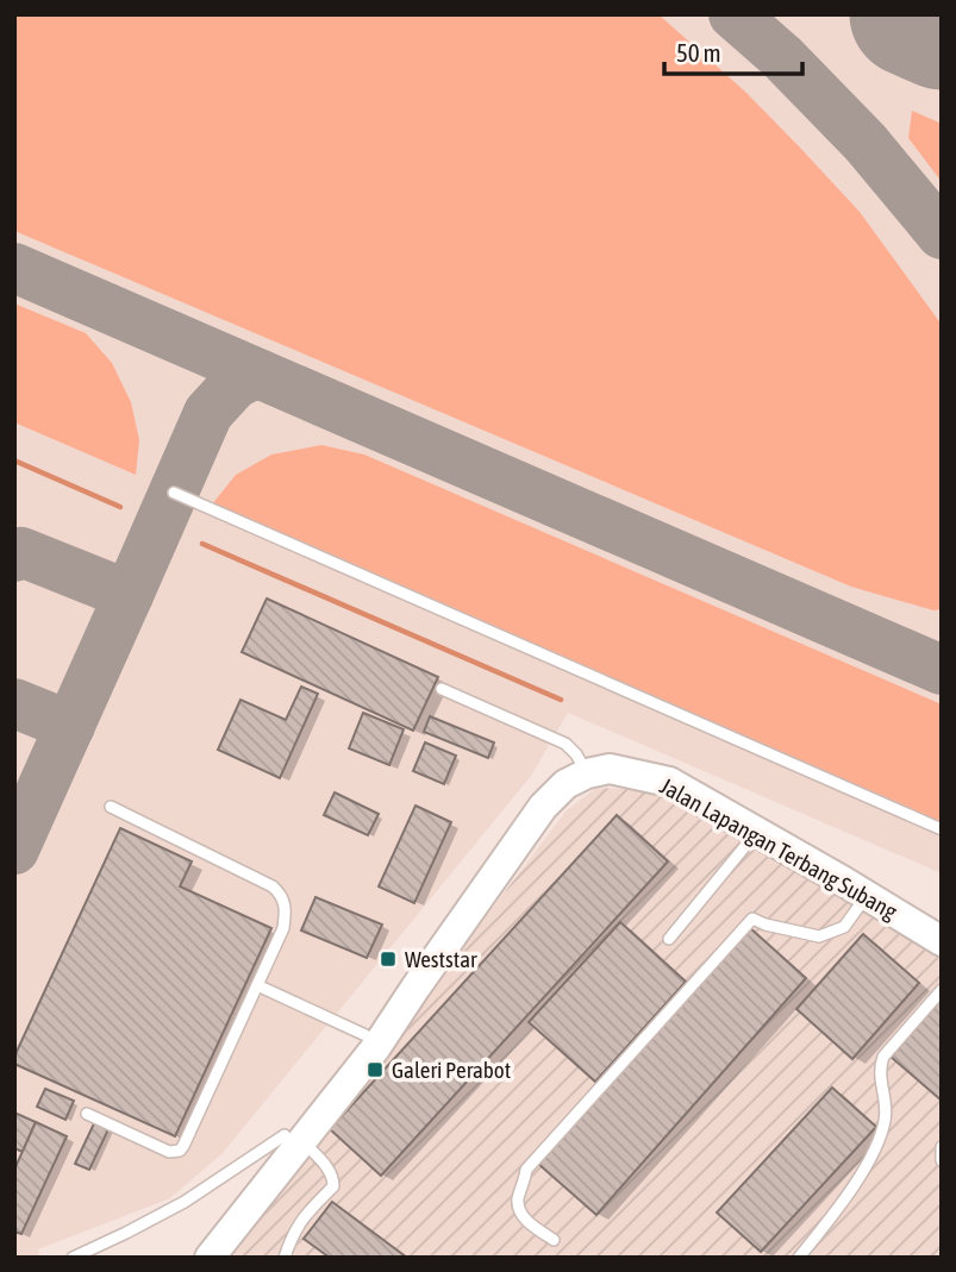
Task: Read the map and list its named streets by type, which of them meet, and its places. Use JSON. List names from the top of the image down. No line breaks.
{"streets":{"street":["Jalan Lapangan Terbang Subang"]},"places":{"transit":["Weststar","Galeri Perabot"]},"scale_bar":"50 m"}
